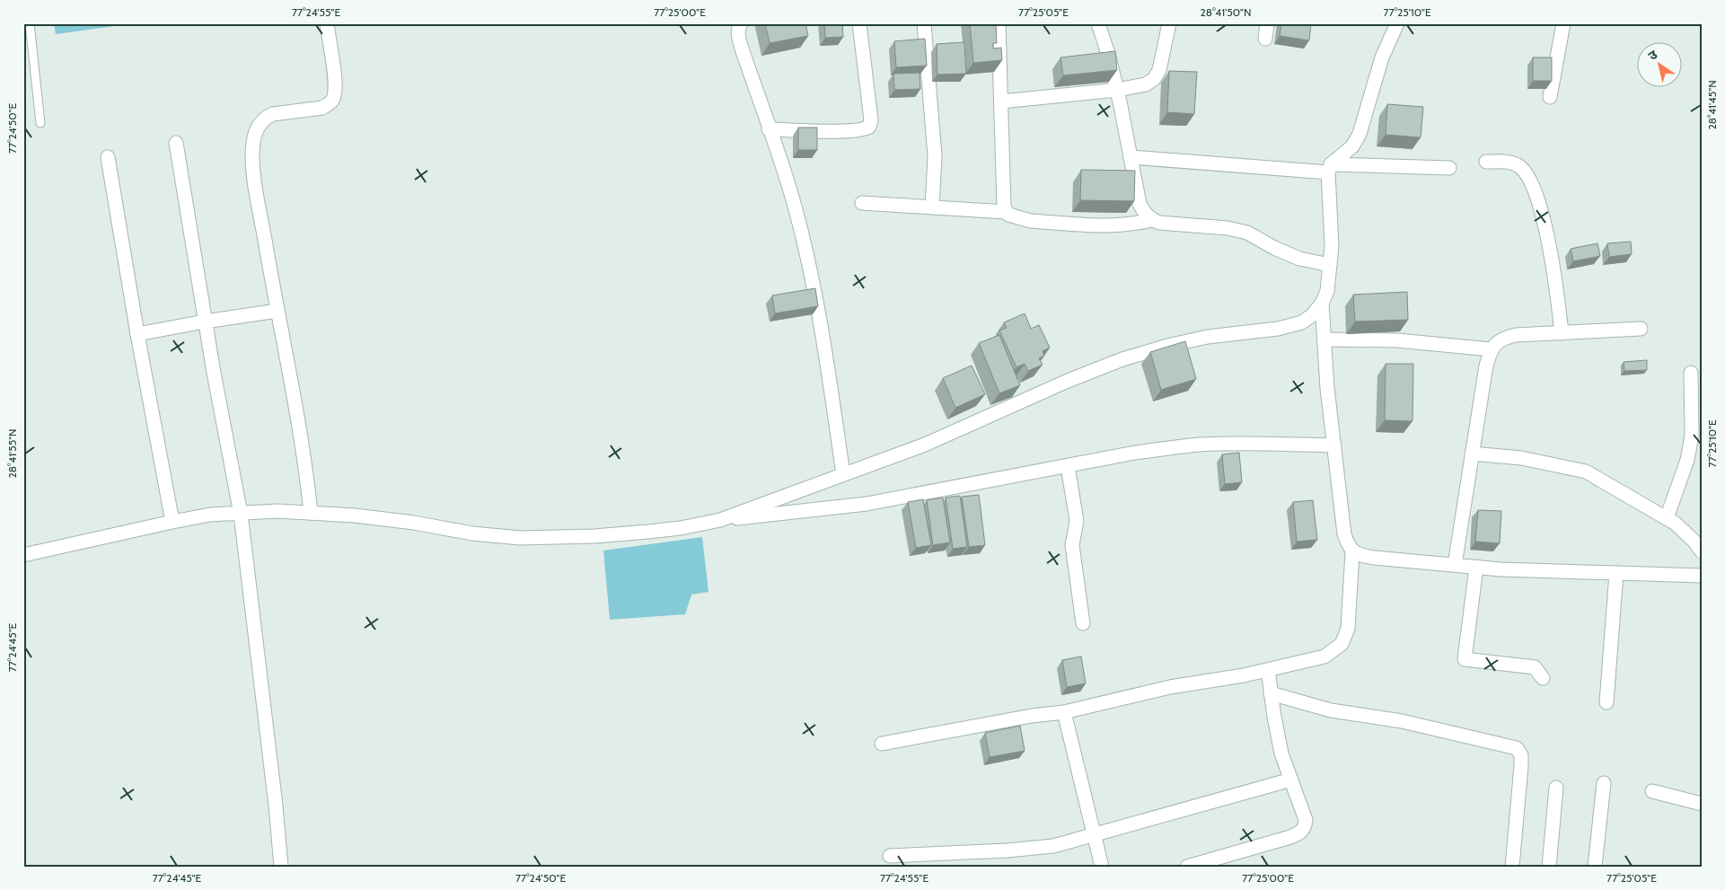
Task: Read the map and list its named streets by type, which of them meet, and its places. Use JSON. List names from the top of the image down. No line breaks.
{"north":"top left","coordinates":["77°24'55\"E","77°25'00\"E","77°25'05\"E","28°41'50\"N","77°25'10\"E","28°41'45\"N","77°24'50\"E","28°41'55\"N","77°24'45\"E"]}
